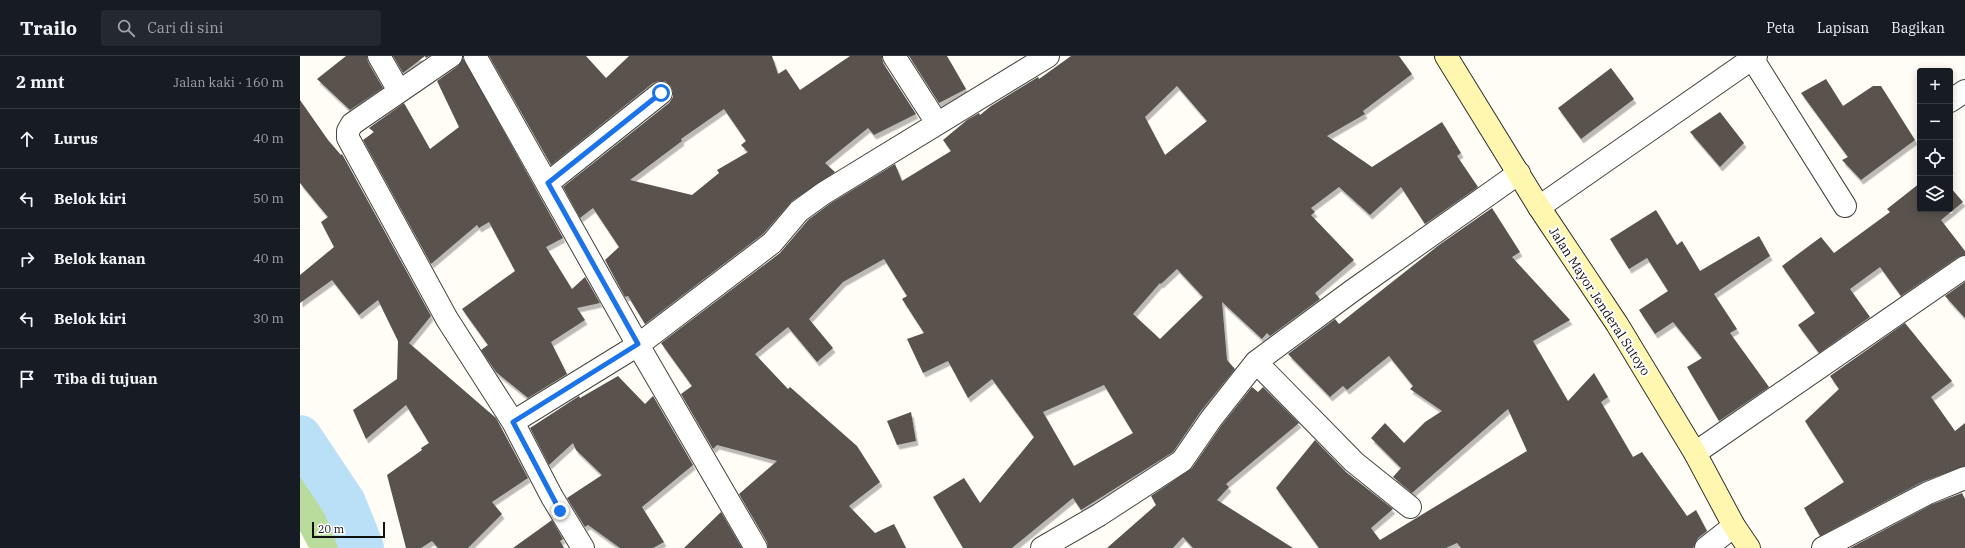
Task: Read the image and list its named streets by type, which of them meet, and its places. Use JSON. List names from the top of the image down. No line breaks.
{"streets":{"main road":["Jalan Mayor Jenderal Sutoyo"]},"scale_bar":"20 m","page":{"header":"Trailo","search":"Cari di sini","nav":["Peta","Lapisan","Bagikan"],"heading":["2 mnt","Jalan kaki · 160 m"],"map_buttons":["+","−"],"list":[["Lurus","40 m"],["Belok kiri","50 m"],["Belok kanan","40 m"],["Belok kiri","30 m"],"Tiba di tujuan"],"scale":"20 m"}}
